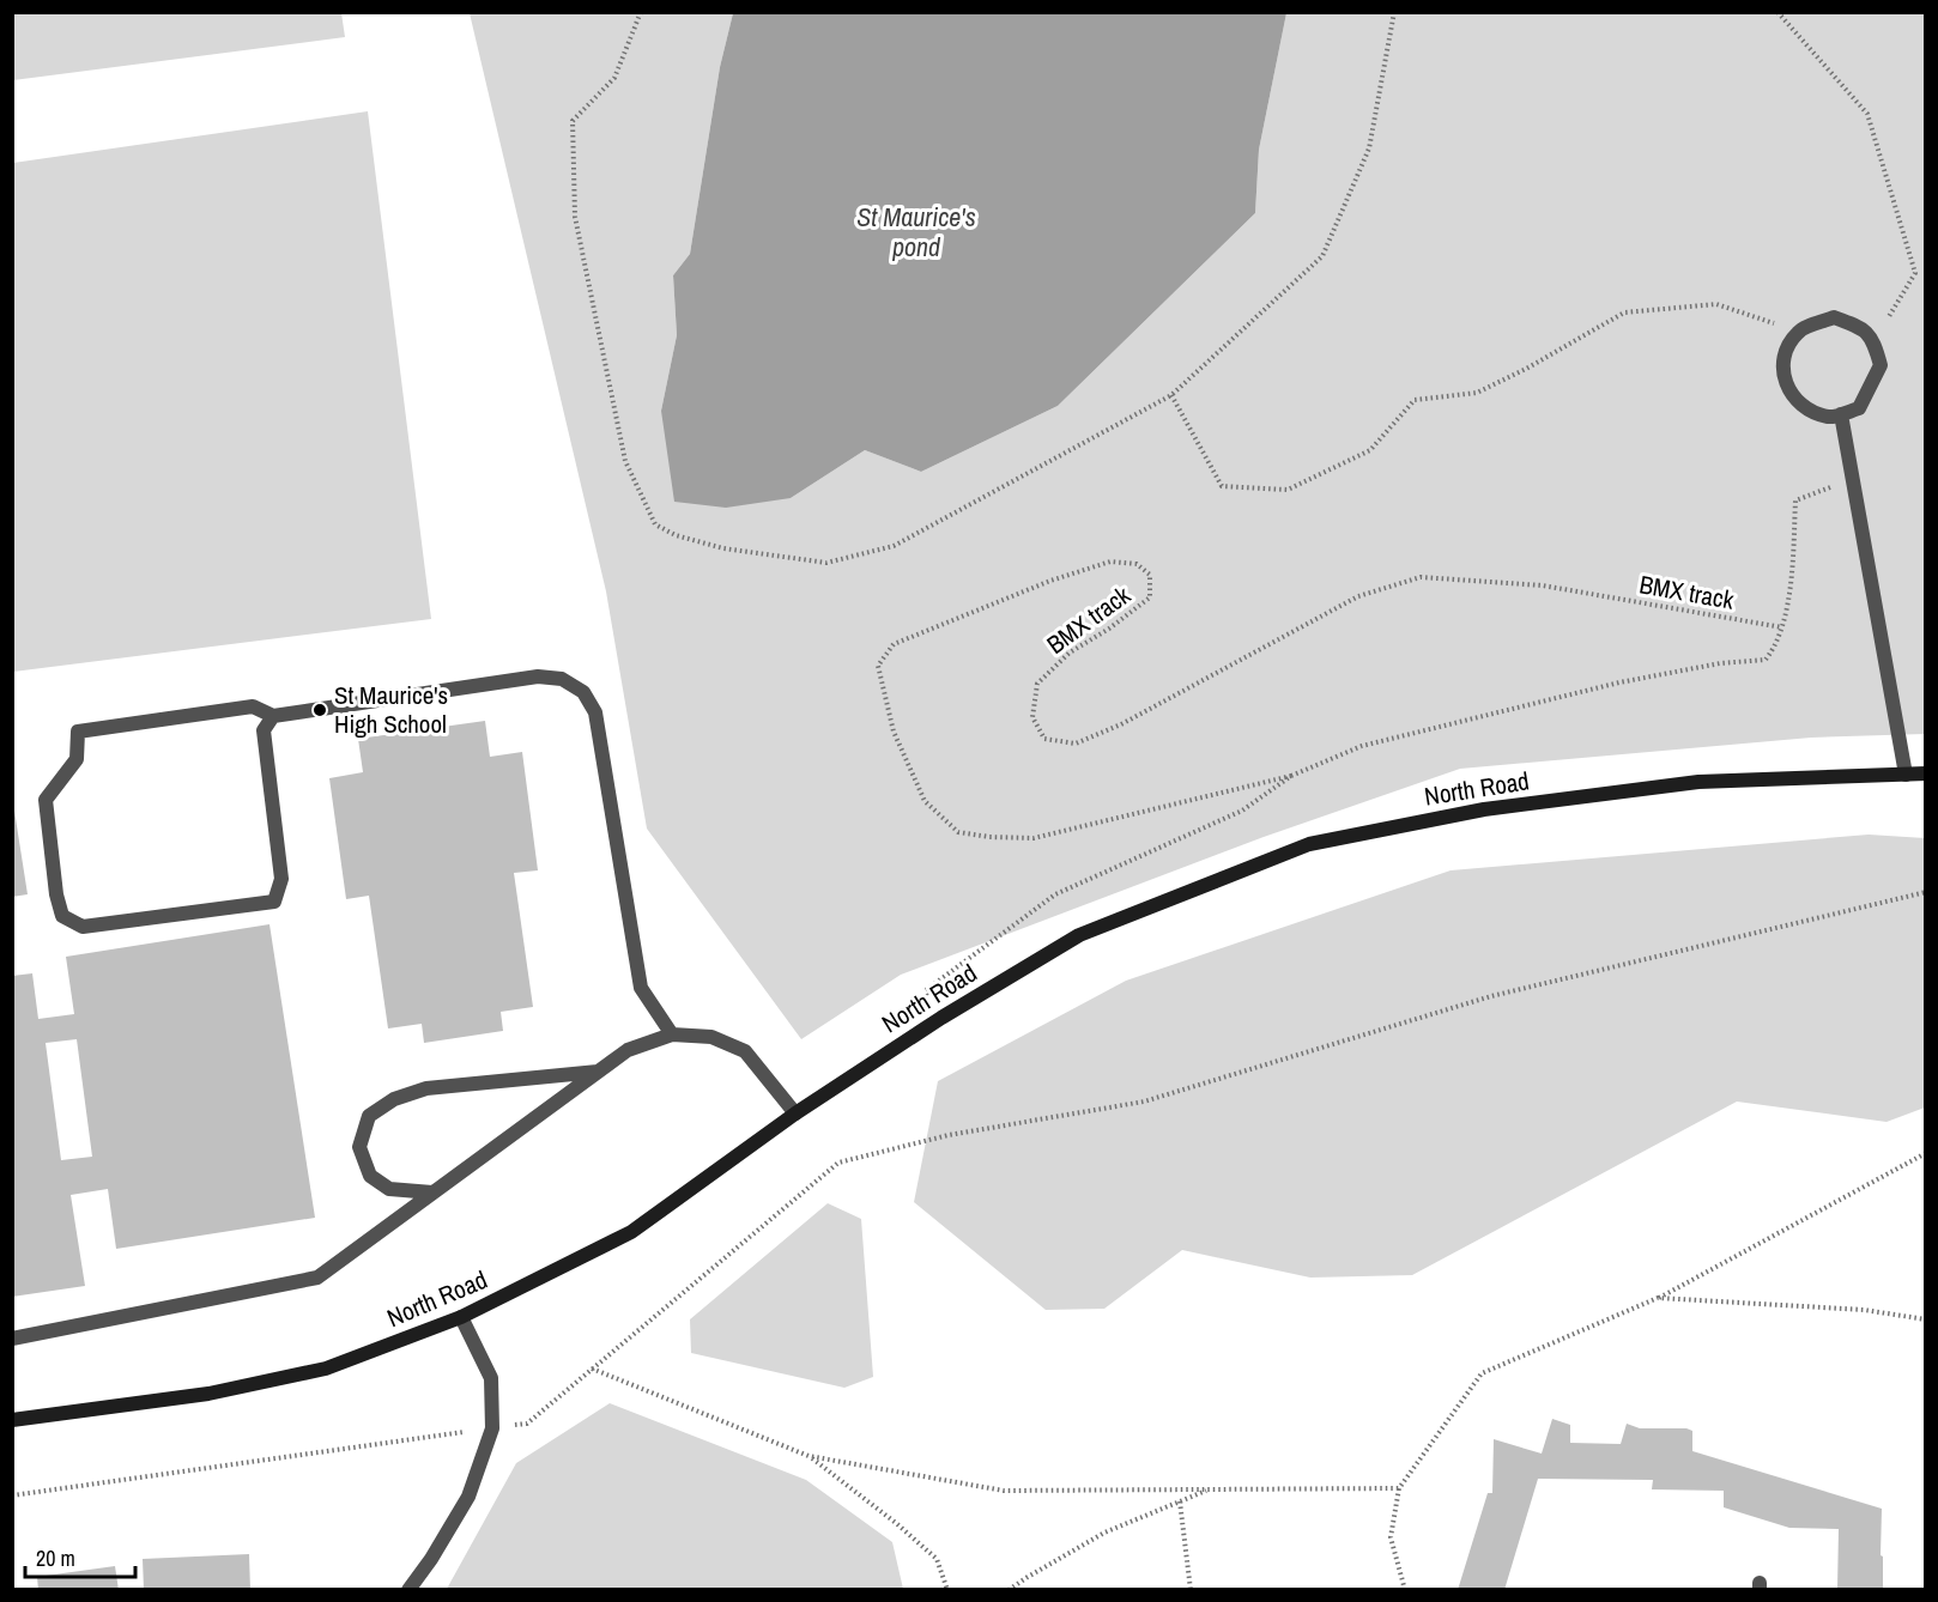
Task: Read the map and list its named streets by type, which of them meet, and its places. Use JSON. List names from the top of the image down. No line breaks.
{"streets":{"main road":["North Road"],"path":["BMX track"]},"water":["St Maurice's pond"],"places":["St Maurice's High School"],"scale_bar":"20 m"}
